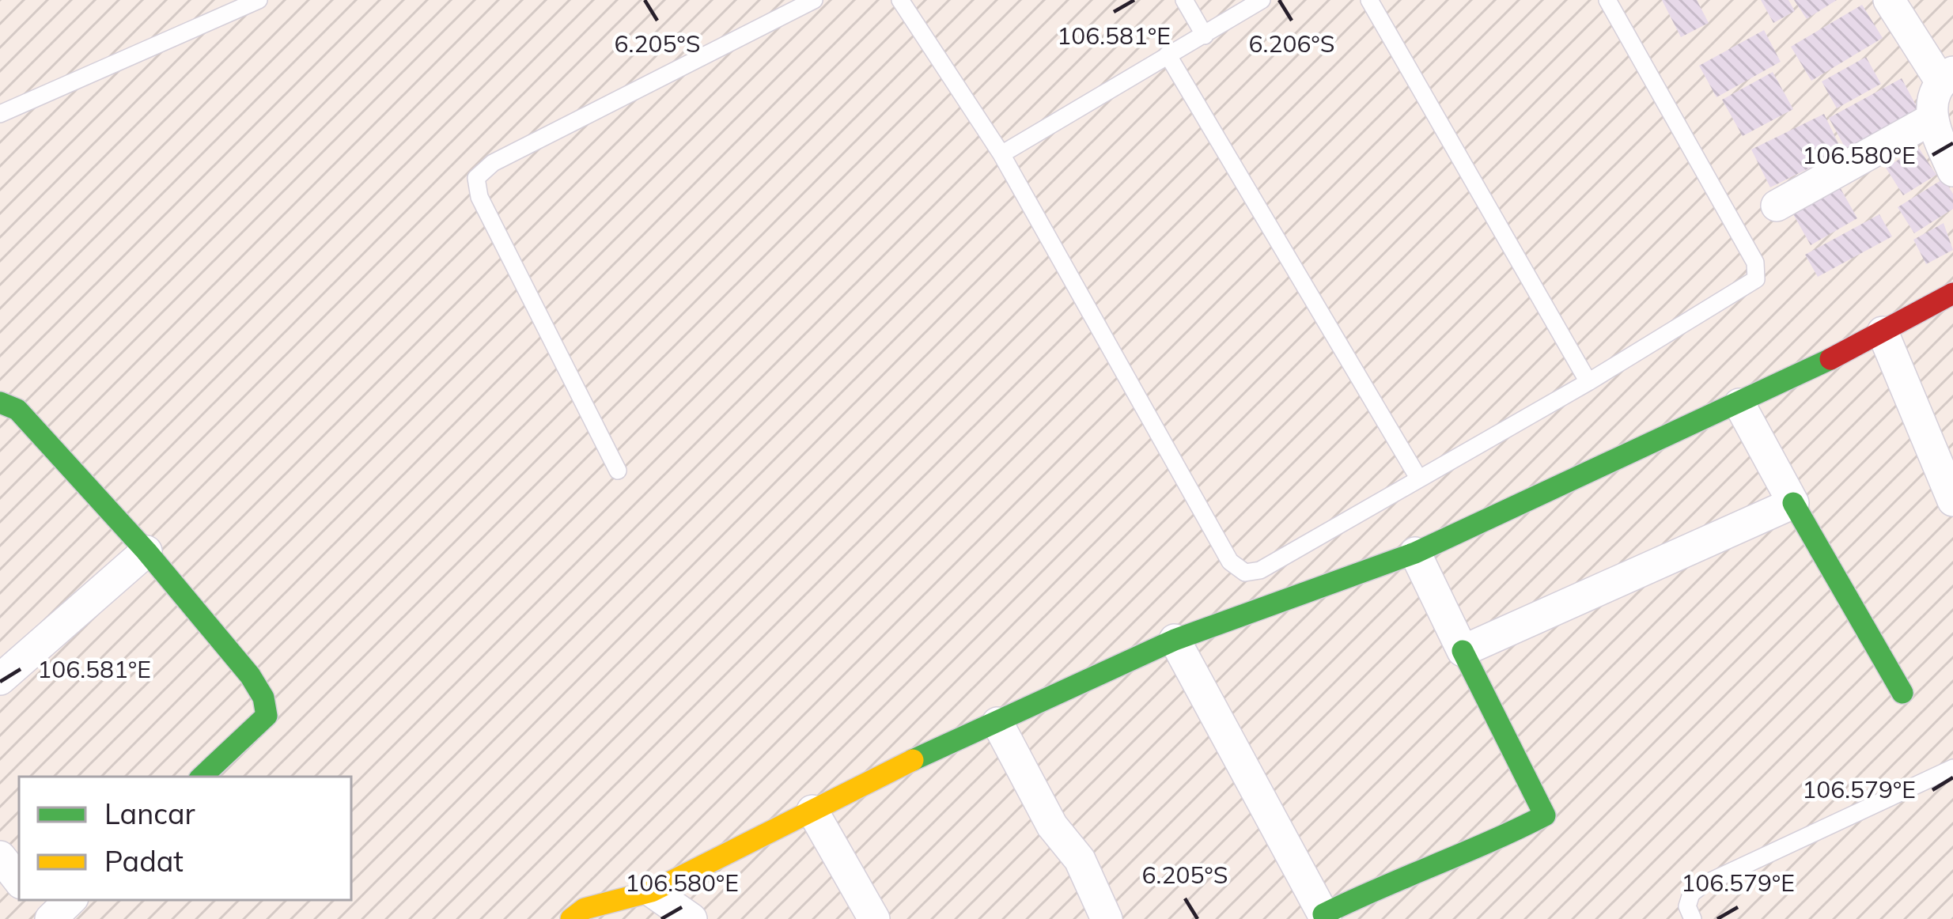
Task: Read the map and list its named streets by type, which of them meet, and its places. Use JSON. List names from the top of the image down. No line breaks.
{"legend":["Lancar","Padat"],"coordinates":["106.581°E","6.205°S","6.206°S","106.580°E","106.579°E"]}
